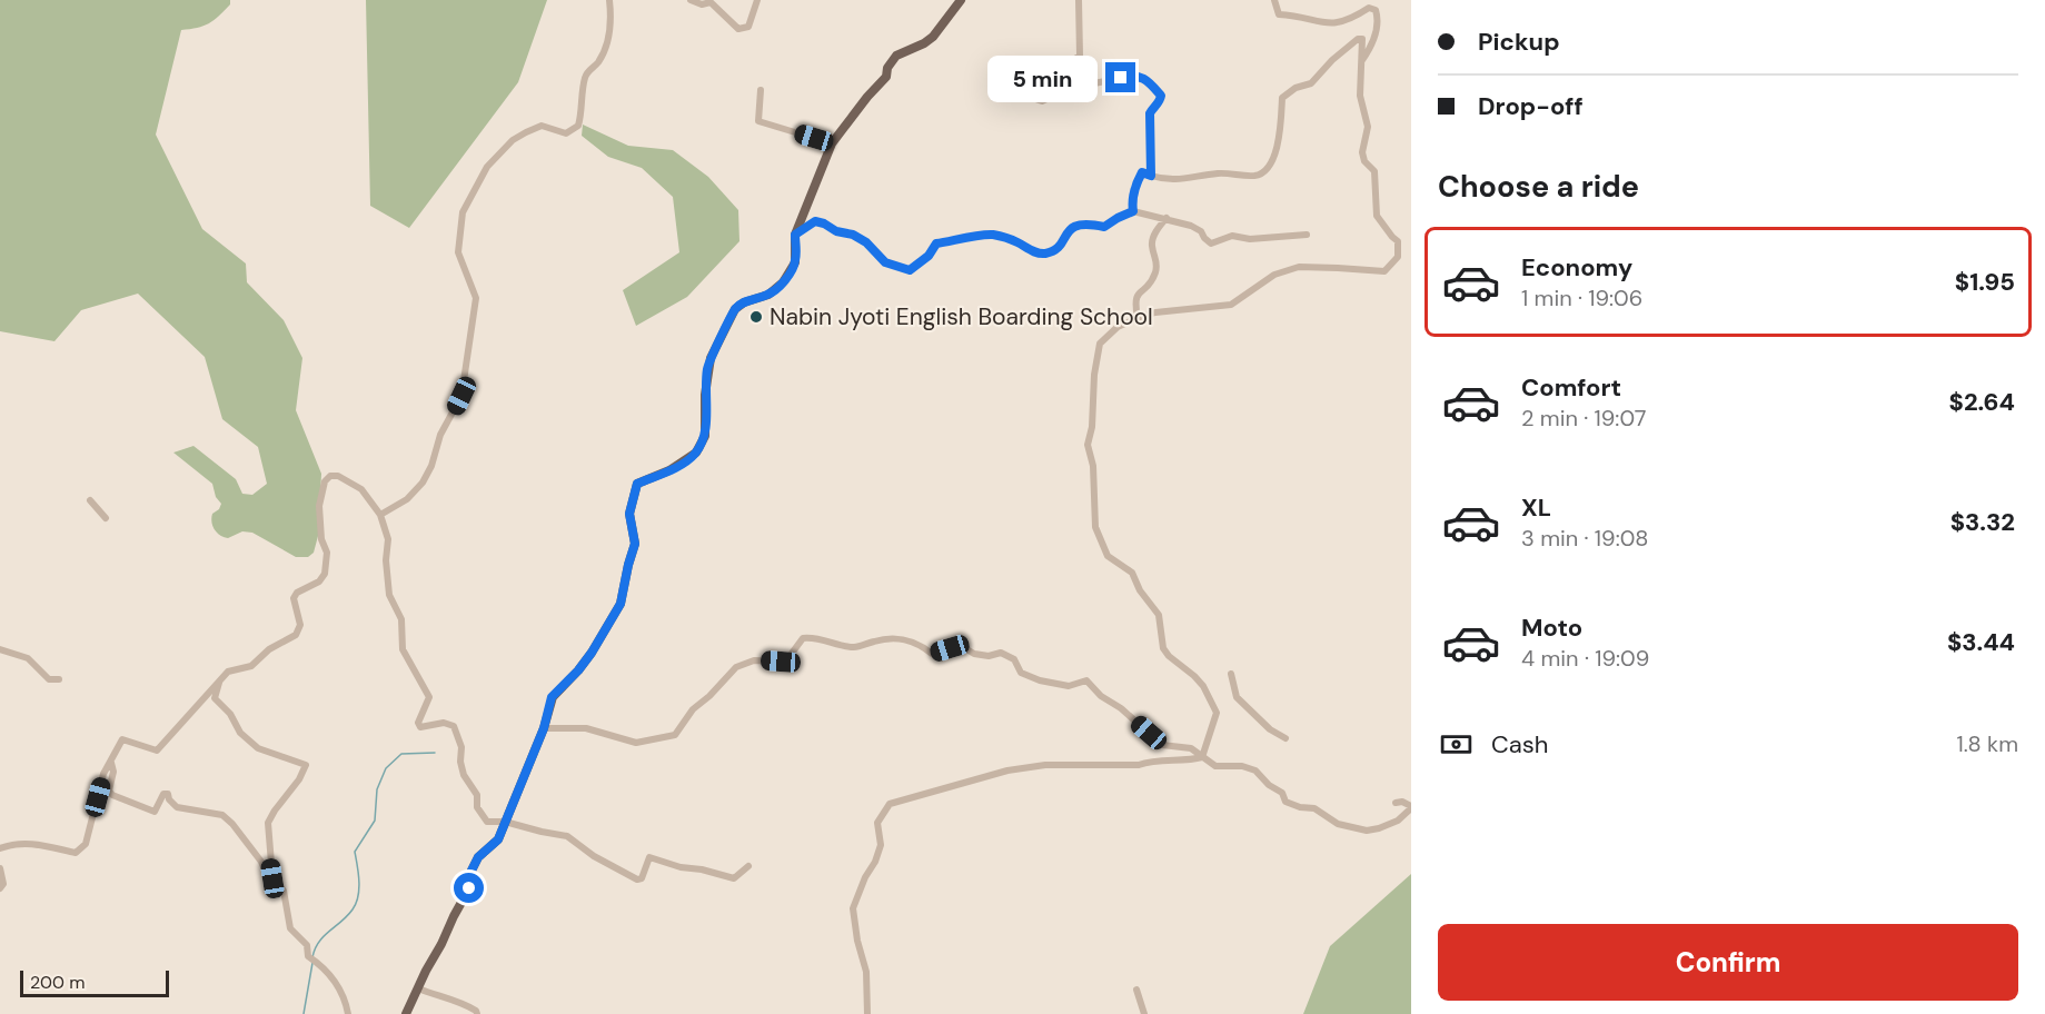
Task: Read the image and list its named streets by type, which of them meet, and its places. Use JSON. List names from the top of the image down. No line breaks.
{"places":["Nabin Jyoti English Boarding School"],"scale_bar":"200 m","page":{"banner":["Pickup","Drop-off"],"bubble":"5 min","heading":"Choose a ride","list":[{"name":"Economy","note":"1 min · 19:06","value":"$1.95"},{"name":"Comfort","note":"2 min · 19:07","value":"$2.64"},{"name":"XL","note":"3 min · 19:08","value":"$3.32"},{"name":"Moto","note":"4 min · 19:09","value":"$3.44"}],"pay":["Cash","1.8 km"],"buttons":"Confirm","scale":"200 m"}}
